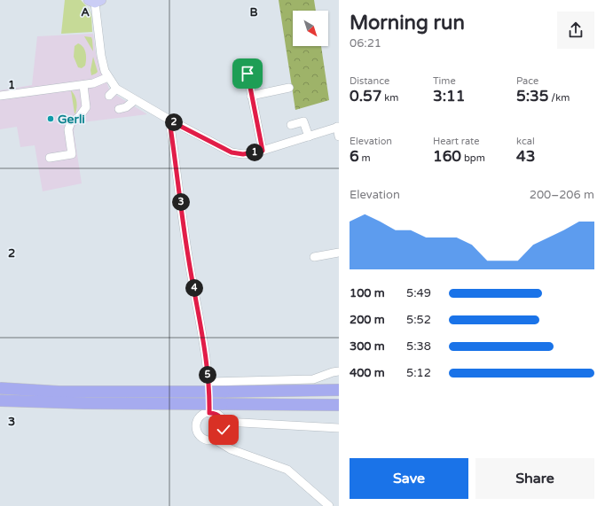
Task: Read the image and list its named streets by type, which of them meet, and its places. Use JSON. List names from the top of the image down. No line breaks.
{"places":["Gerli"],"north":"bottom right","page":{"heading":["Morning run","06:21"],"stats":[["Distance","0.57 km"],["Time","3:11"],["Pace","5:35 /km"],["Elevation","6 m"],["Heart rate","160 bpm"],["kcal","43"]],"pins":["2","1","3","4","5"],"chart":["Elevation","200–206 m"],"list":[{"name":"100 m","note":"5:49"},{"name":"200 m","note":"5:52"},{"name":"300 m","note":"5:38"},{"name":"400 m","note":"5:12"}],"buttons":["Save","Share"]},"grid":{"columns":["A","B"],"rows":["1","2","3"]}}
